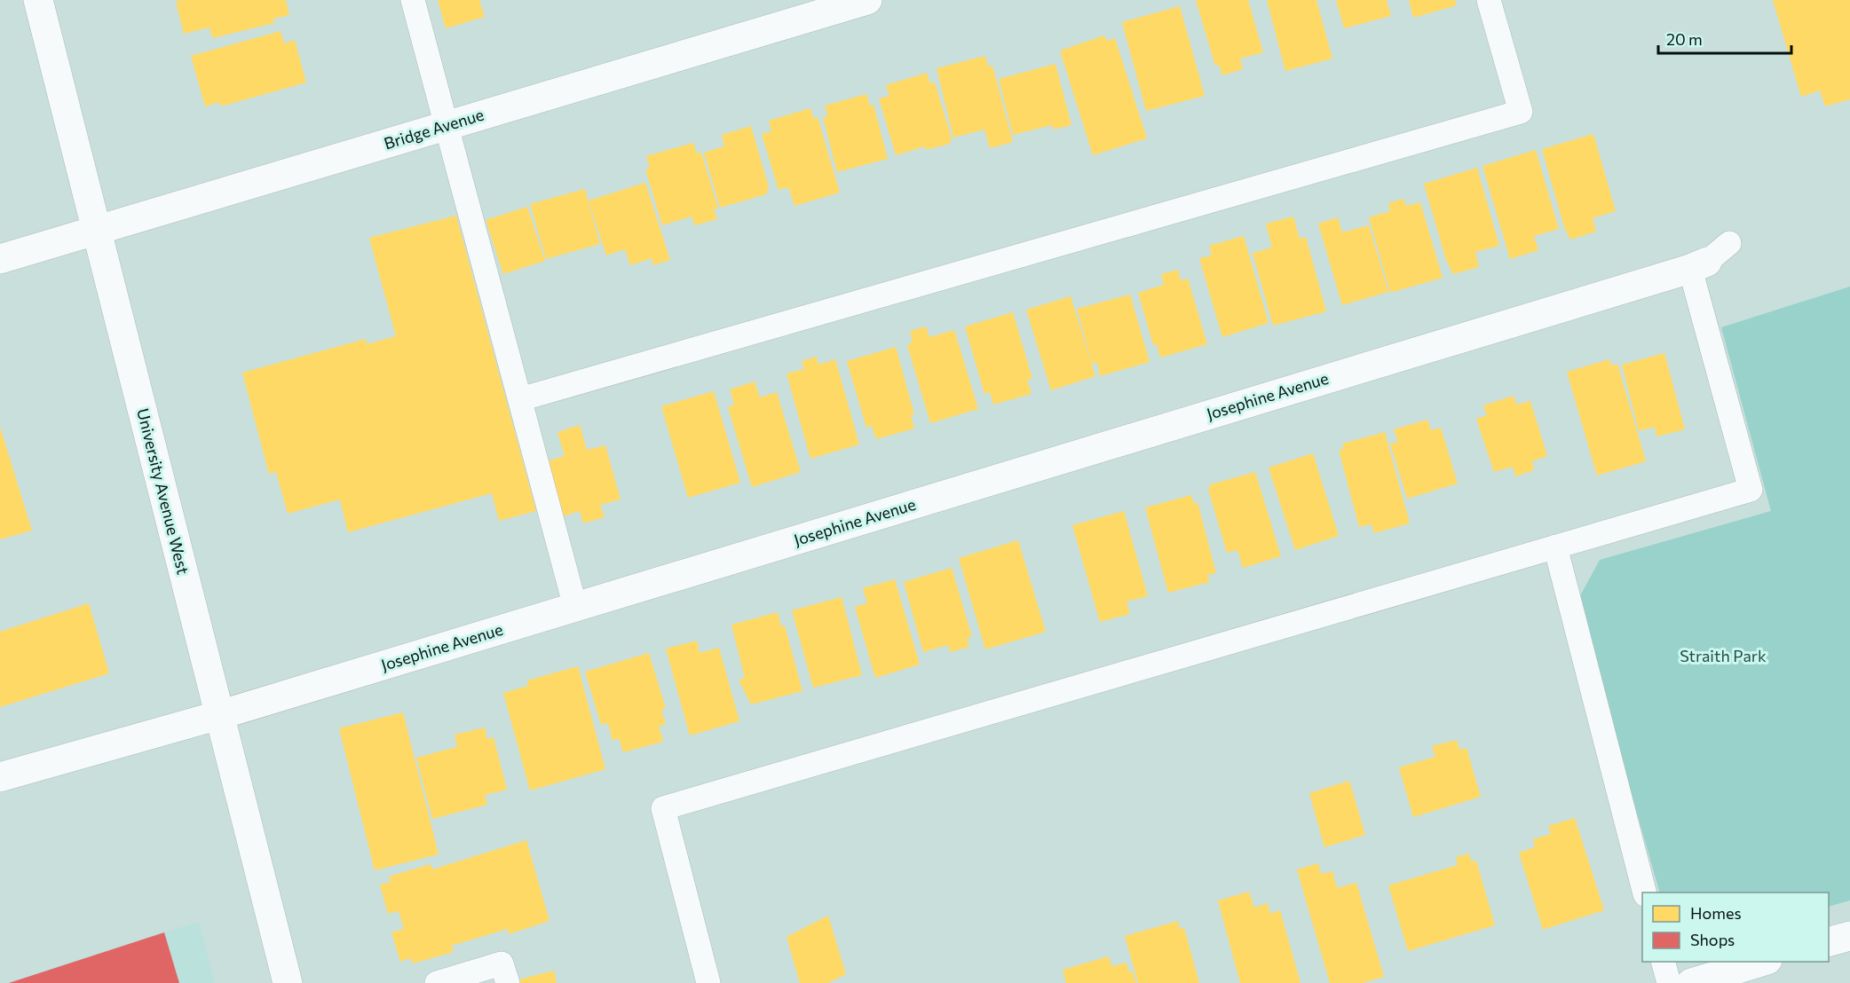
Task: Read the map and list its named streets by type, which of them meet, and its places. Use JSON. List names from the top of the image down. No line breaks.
{"streets":{"street":["Bridge Avenue","Josephine Avenue","University Avenue West"]},"crossings":[["Bridge Avenue","University Avenue West"],["Josephine Avenue","University Avenue West"]],"parks":["Straith Park"],"legend":["Homes","Shops"],"scale_bar":"20 m"}
